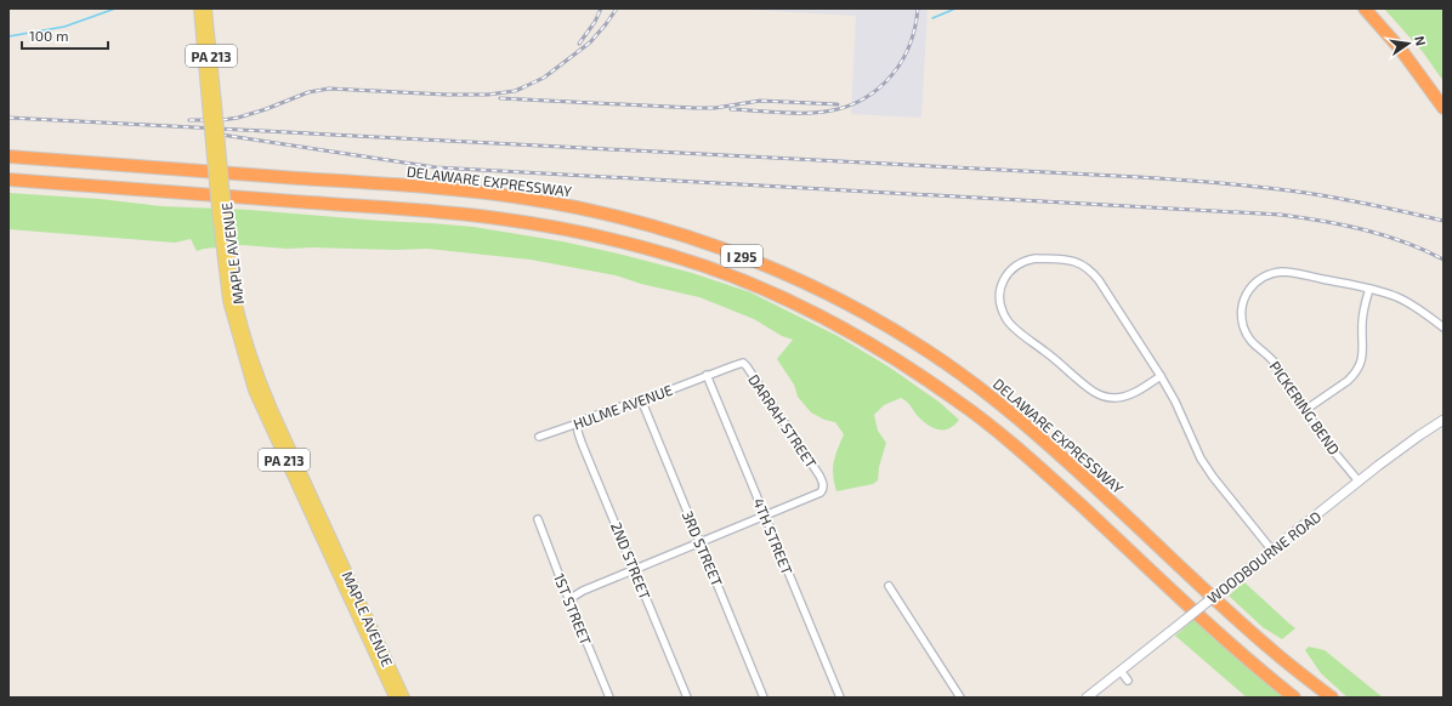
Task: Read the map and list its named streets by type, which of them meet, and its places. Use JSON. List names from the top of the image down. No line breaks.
{"streets":{"highway":["DELAWARE EXPRESSWAY","I 295"],"main road":["PA 213","MAPLE AVENUE","WOODBOURNE ROAD"],"street":["HULME AVENUE","PICKERING BEND","DARRAH STREET","4TH STREET","3RD STREET","2ND STREET","1ST STREET"]},"crossings":[["HULME AVENUE","DARRAH STREET"],["HULME AVENUE","4TH STREET"],["HULME AVENUE","3RD STREET"],["HULME AVENUE","2ND STREET"],["PICKERING BEND","WOODBOURNE ROAD"],["DARRAH STREET","4TH STREET"]],"scale_bar":"100 m","north":"right"}
